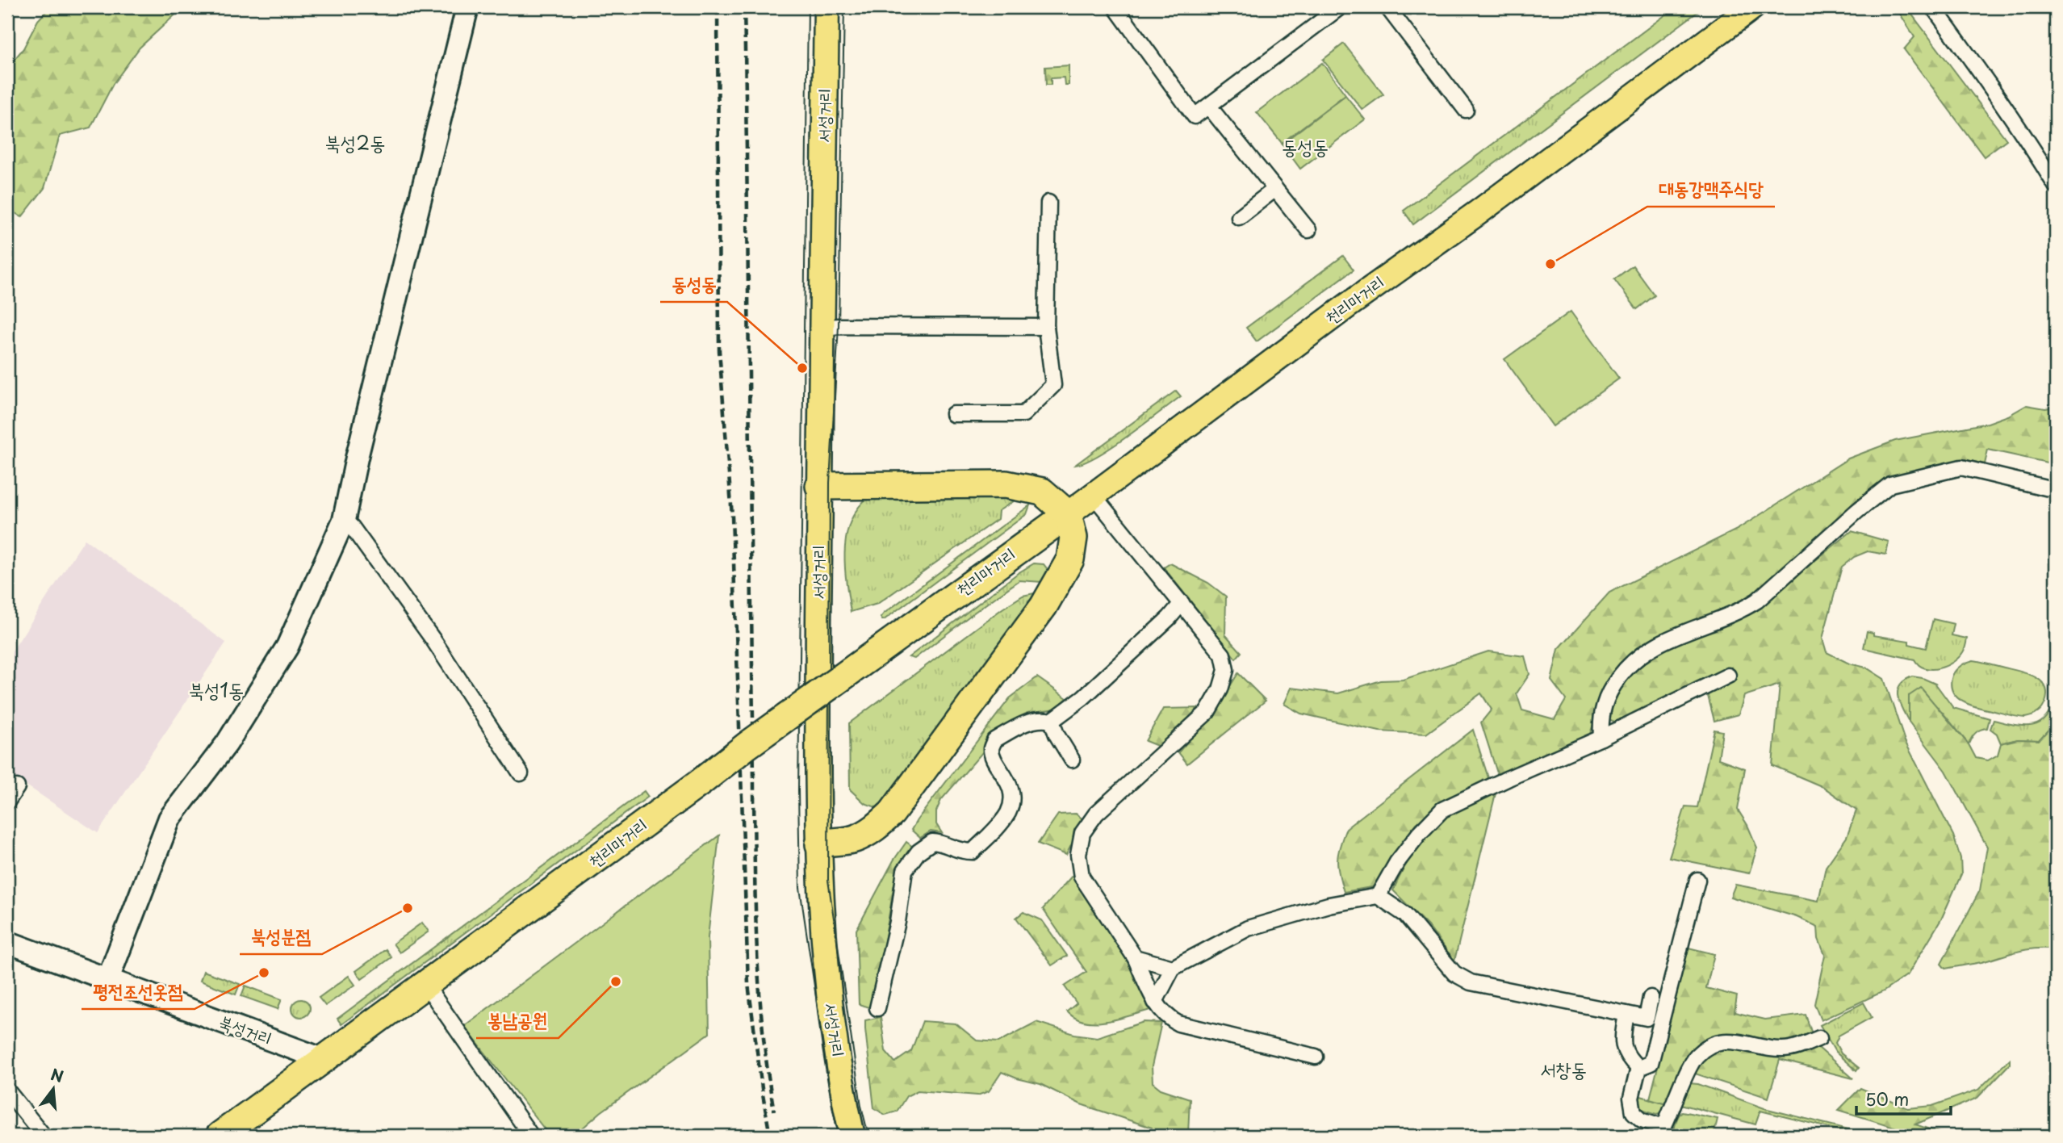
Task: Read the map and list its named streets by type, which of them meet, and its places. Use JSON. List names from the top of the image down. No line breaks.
{"streets":{"highway":["천리마거리"],"main road":["서성거리"],"street":["북성거리"]},"crossings":[["천리마거리","북성거리"]],"districts":["북성2동","동성동","북성1동","서창동"],"places":["대동강맥주식당","동성동","북성분점","평전조선옷점","봉남공원"],"scale_bar":"50 m","north":"top"}
